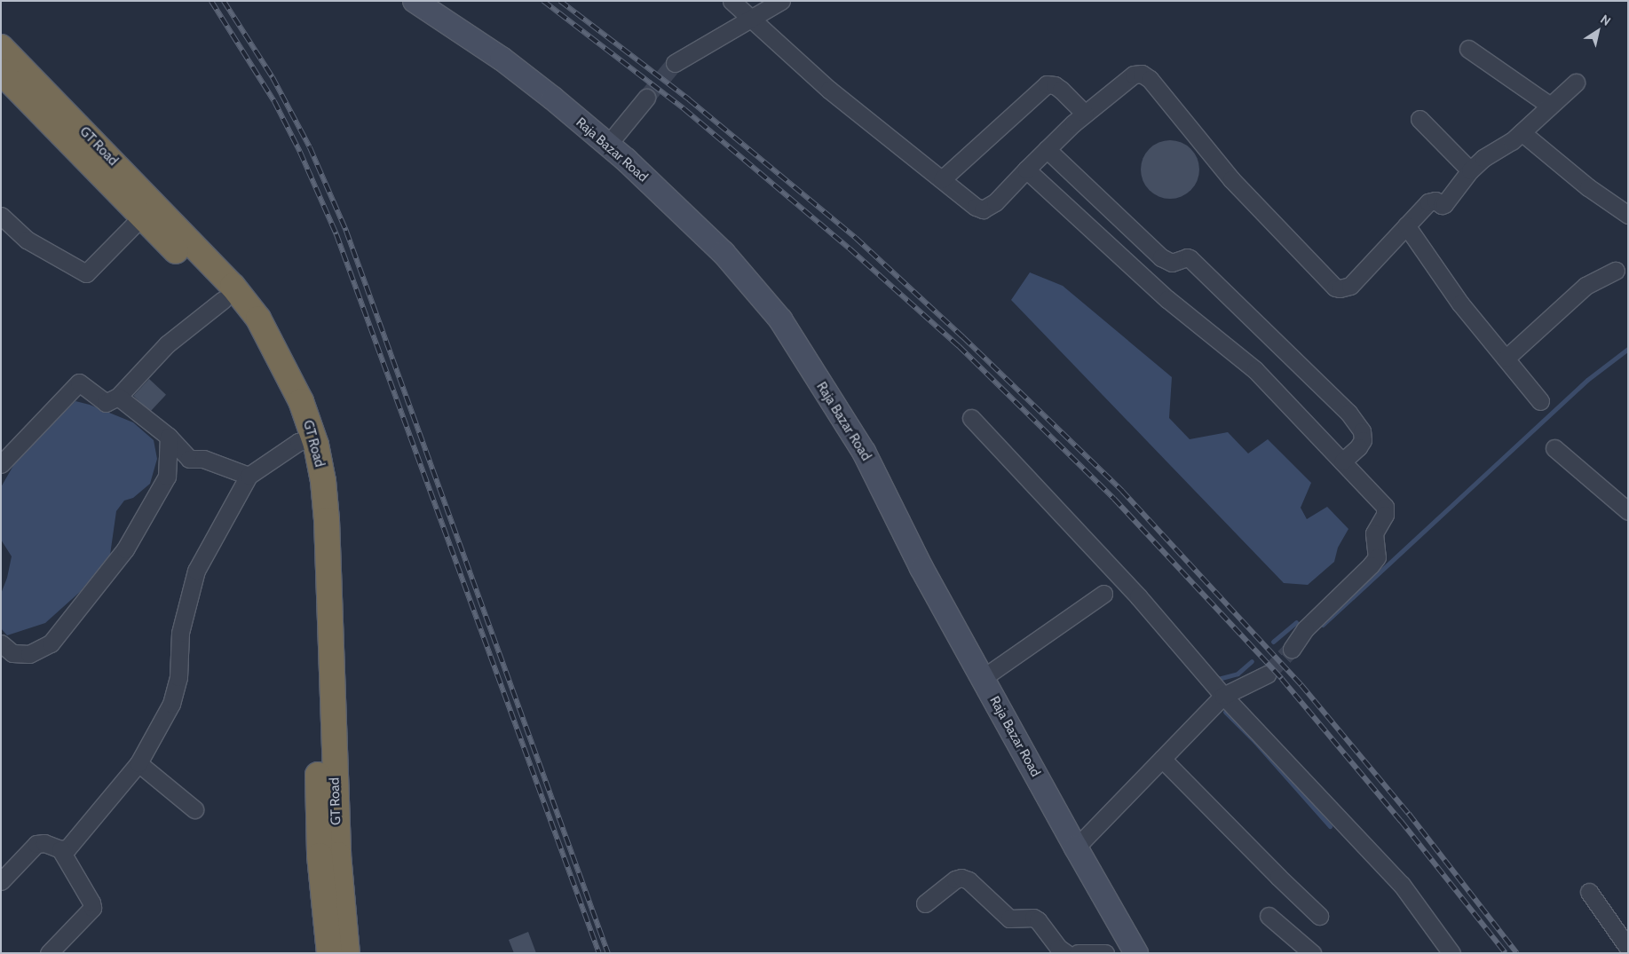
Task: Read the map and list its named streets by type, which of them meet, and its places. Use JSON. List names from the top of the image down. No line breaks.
{"streets":{"highway":["GT Road"],"street":["Raja Bazar Road"]},"north":"top right"}
